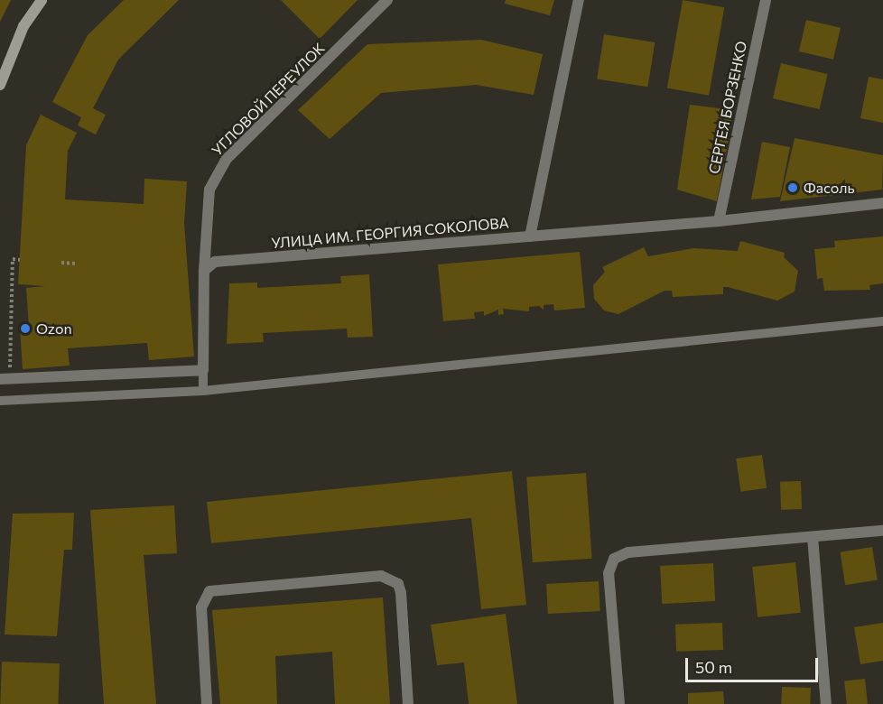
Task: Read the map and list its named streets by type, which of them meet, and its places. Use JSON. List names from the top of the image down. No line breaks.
{"streets":{"street":["УГЛОВОЙ ПЕРЕУЛОК","СЕРГЕЯ БОРЗЕНКО","УЛИЦА ИМ. ГЕОРГИЯ СОКОЛОВА"]},"crossings":[["УГЛОВОЙ ПЕРЕУЛОК","УЛИЦА ИМ. ГЕОРГИЯ СОКОЛОВА"],["СЕРГЕЯ БОРЗЕНКО","УЛИЦА ИМ. ГЕОРГИЯ СОКОЛОВА"]],"places":["Фасоль","Ozon"],"scale_bar":"50 m"}
